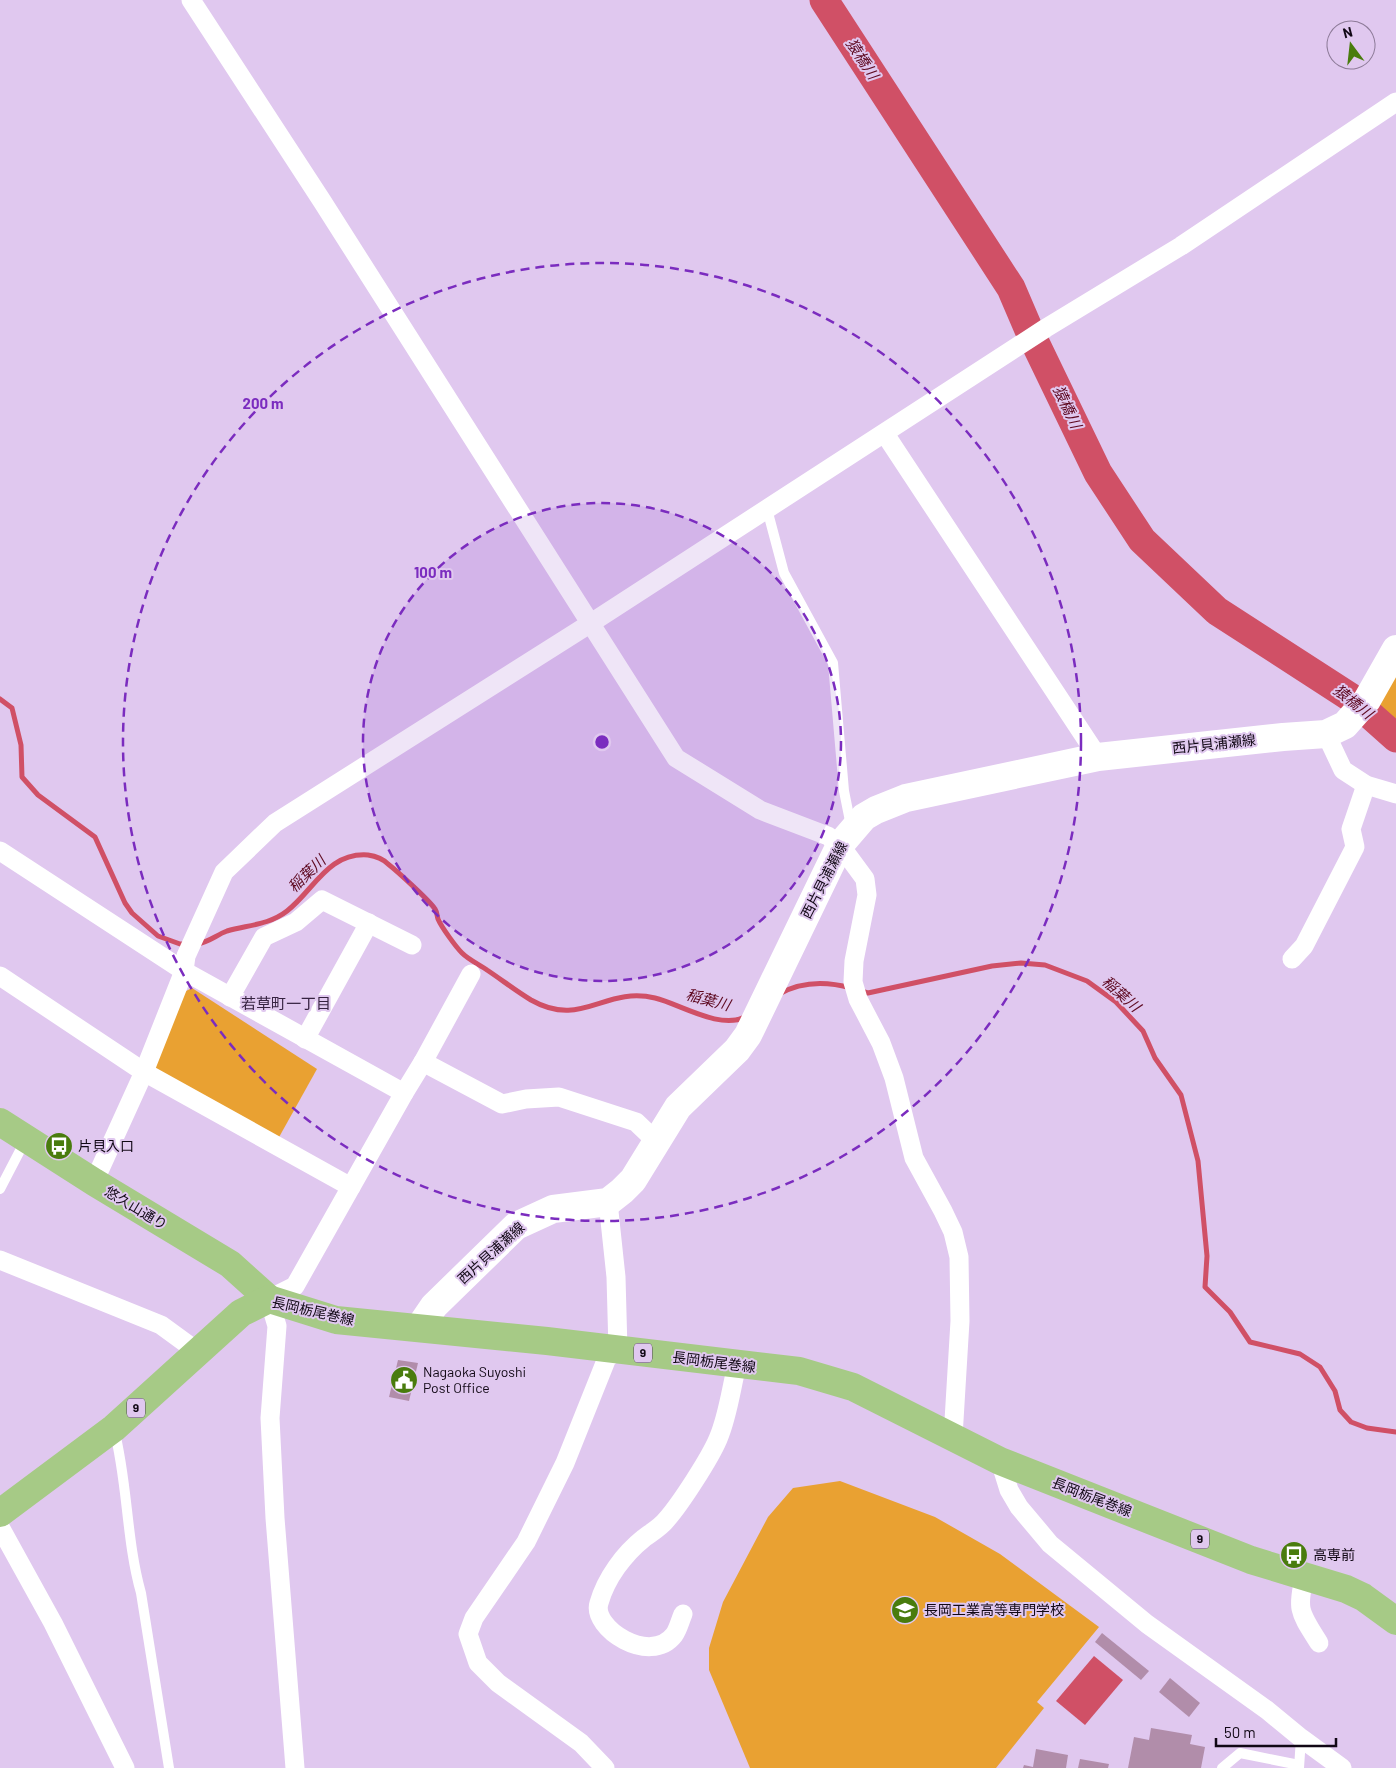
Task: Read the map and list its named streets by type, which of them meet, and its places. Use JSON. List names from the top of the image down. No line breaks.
{"streets":{"main road":["西片貝浦瀬線","悠久山通り","長岡栃尾巻線","9"]},"crossings":[["西片貝浦瀬線","長岡栃尾巻線"],["悠久山通り","長岡栃尾巻線"]],"districts":["若草町一丁目"],"water":["猿橋川","稲葉川"],"places":{"bus stop":["片貝入口","高専前"],"public building":["Nagaoka Suyoshi Post Office"],"school or university":["長岡工業高等専門学校"]},"scale_bar":"50 m","north":"top","rings":["200 m","100 m"]}
